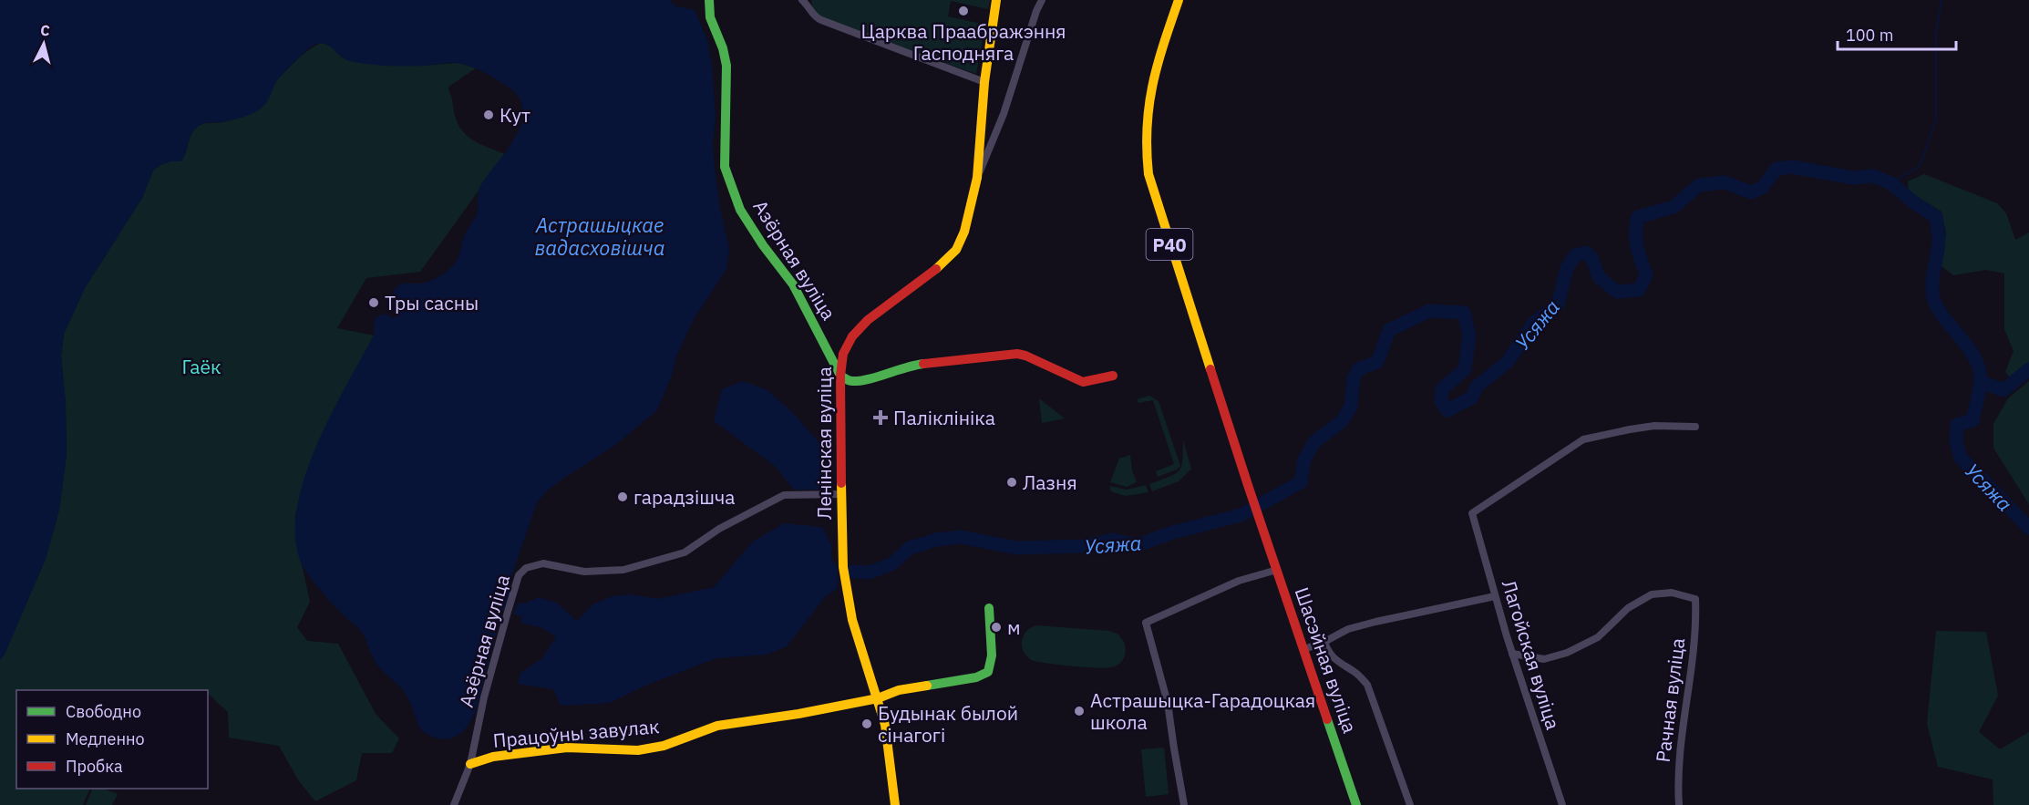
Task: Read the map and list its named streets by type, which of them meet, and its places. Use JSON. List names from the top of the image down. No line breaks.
{"streets":{"street":["Р40","Азёрная вуліца","Ленінская вуліца","Лагойская вуліца","Шасэйная вуліца","Рачная вуліца","Працоўны завулак"]},"crossings":[["Азёрная вуліца","Ленінская вуліца"],["Азёрная вуліца","Працоўны завулак"],["Ленінская вуліца","Працоўны завулак"],["Лагойская вуліца","Рачная вуліца"]],"water":["Астрашыцкае вадасховішча","Усяжа"],"parks":["Гаёк"],"places":{"other":["Царква Праабражэння Гасподняга","Кут","Тры сасны","Лазня","гарадзішча","м","Астрашыцка-Гарадоцкая школа","Будынак былой сінагогі"],"health":["Паліклініка"]},"legend":["Свободно","Медленно","Пробка"],"scale_bar":"100 m","north":"top"}
